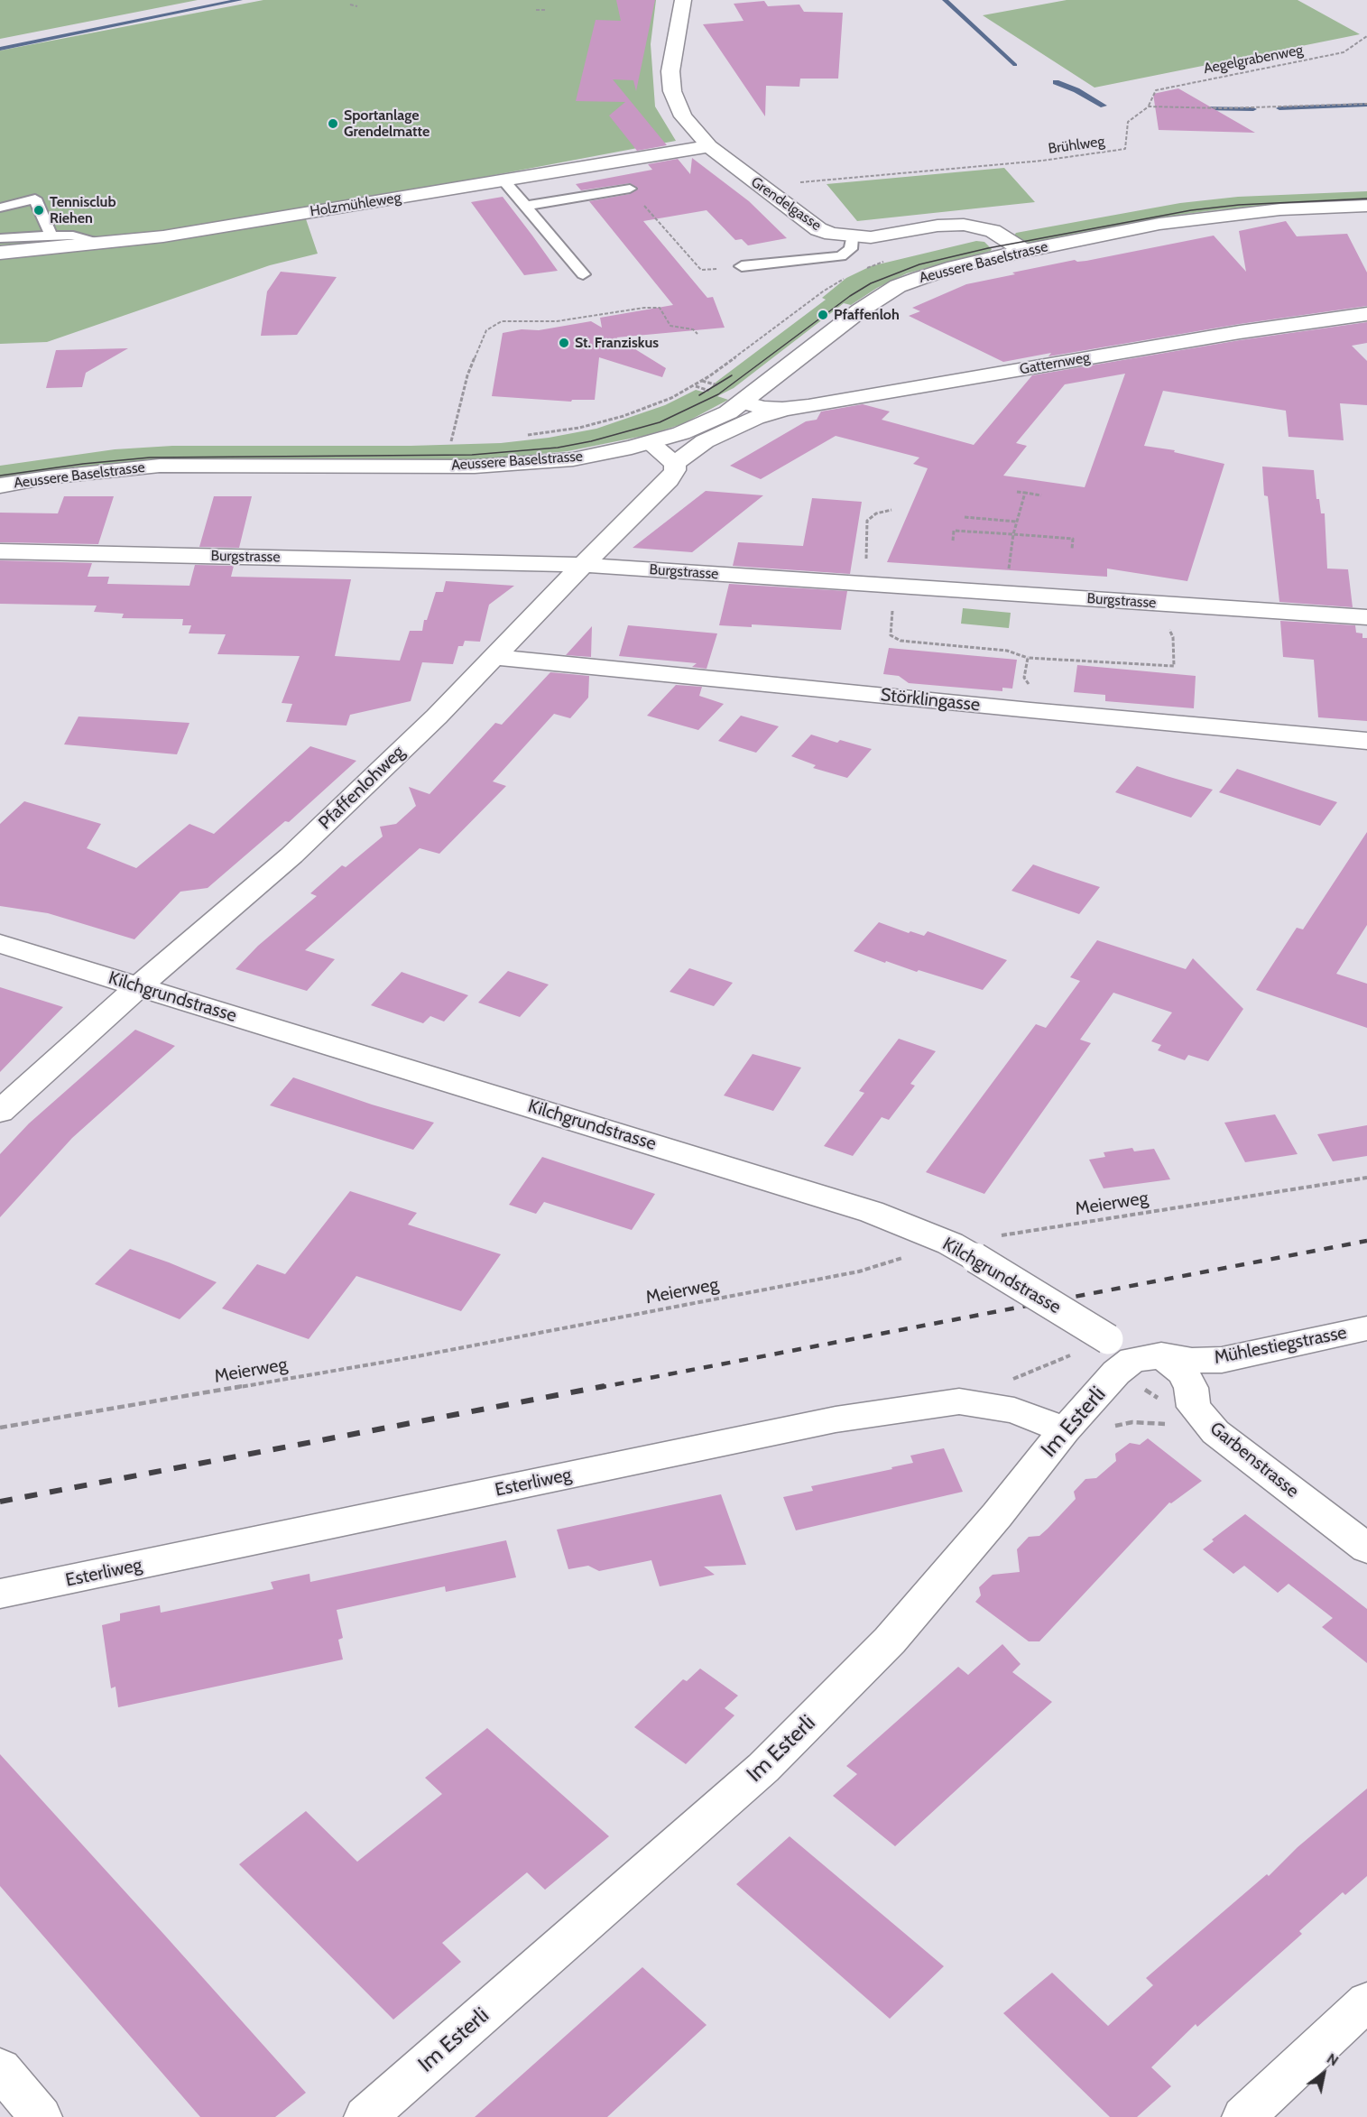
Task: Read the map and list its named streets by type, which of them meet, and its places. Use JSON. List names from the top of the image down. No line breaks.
{"streets":{"street":["Grendelgasse","Holzmühleweg","Aeussere Baselstrasse","Gatternweg","Burgstrasse","Störklingasse","Pfaffenlohweg","Kilchgrundstrasse","Mühlestiegstrasse","Im Esterli","Garbenstrasse","Esterliweg"],"path":["Aegelgrabenweg","Brühlweg","Meierweg"]},"crossings":[["Aegelgrabenweg","Brühlweg"],["Brühlweg","Grendelgasse"],["Grendelgasse","Holzmühleweg"],["Grendelgasse","Aeussere Baselstrasse"],["Aeussere Baselstrasse","Gatternweg"],["Burgstrasse","Pfaffenlohweg"],["Störklingasse","Pfaffenlohweg"],["Pfaffenlohweg","Kilchgrundstrasse"],["Kilchgrundstrasse","Meierweg"],["Kilchgrundstrasse","Mühlestiegstrasse"],["Kilchgrundstrasse","Im Esterli"],["Kilchgrundstrasse","Garbenstrasse"],["Mühlestiegstrasse","Im Esterli"],["Mühlestiegstrasse","Garbenstrasse"],["Im Esterli","Garbenstrasse"],["Im Esterli","Esterliweg"]],"places":["Sportanlage Grendelmatte","Tennisclub Riehen","Pfaffenloh","St. Franziskus"],"north":"top right"}
